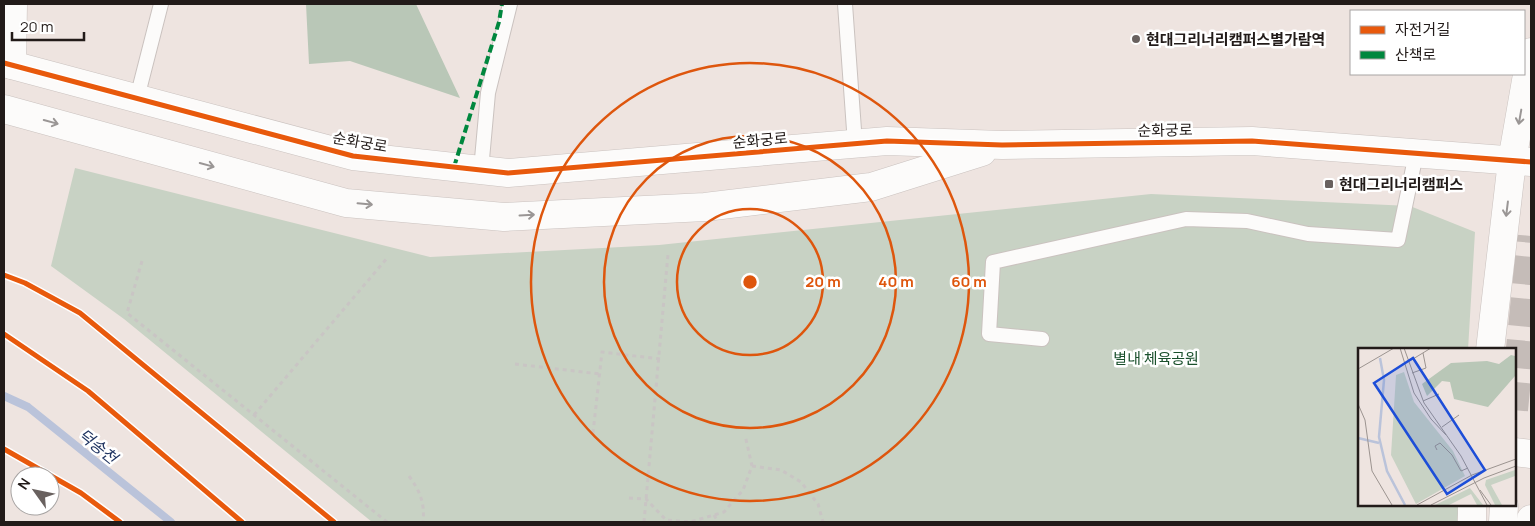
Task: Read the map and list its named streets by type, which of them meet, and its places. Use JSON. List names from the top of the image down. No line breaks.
{"streets":{"street":["순화궁로"]},"water":["덕송천"],"parks":["별내 체육공원"],"places":{"other":["현대그리너리캠퍼스별가람역"],"transit":["현대그리너리캠퍼스"]},"legend":["자전거길","산책로"],"scale_bar":"20 m","north":"top left","rings":["20 m","40 m","60 m"]}
